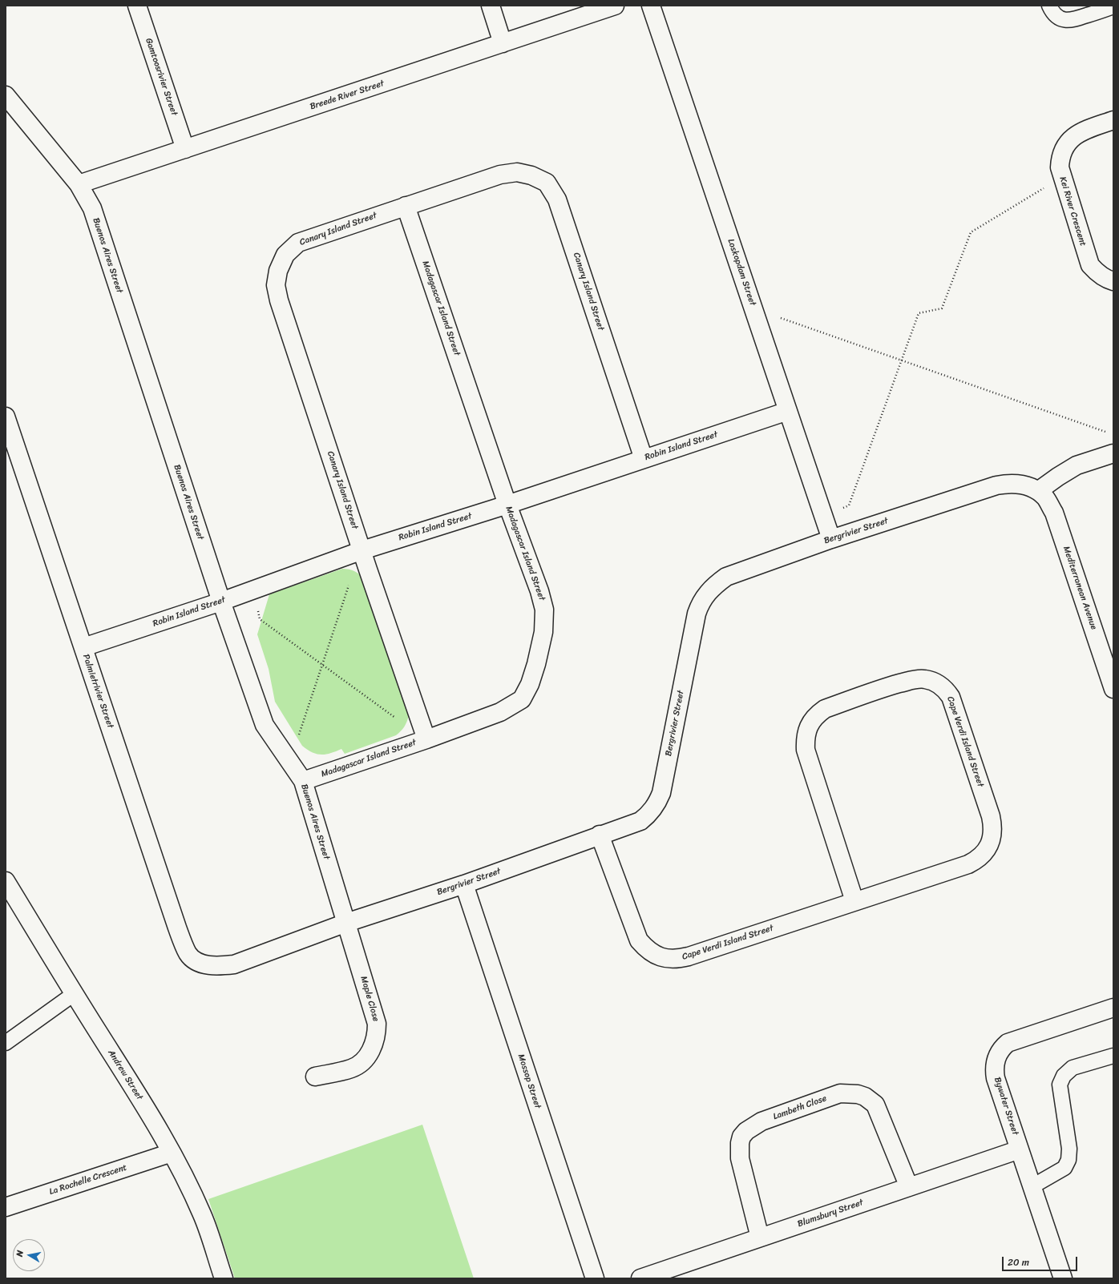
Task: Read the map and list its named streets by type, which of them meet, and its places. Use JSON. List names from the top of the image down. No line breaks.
{"streets":{"street":["Gamtoosrivier Street","Breede River Street","Kei River Crescent","Canary Island Street","Buenos Aires Street","Loskopdam Street","Madagascar Island Street","Robin Island Street","Bergrivier Street","Mediterranean Avenue","Palmietrivier Street","Cape Verdi Island Street","Maple Close","Andrew Street","Mossop Street","Bywater Street","Lambeth Close","La Rochelle Crescent","Blumsbury Street"]},"crossings":[["Gamtoosrivier Street","Breede River Street"],["Breede River Street","Buenos Aires Street"],["Canary Island Street","Madagascar Island Street"],["Canary Island Street","Robin Island Street"],["Buenos Aires Street","Madagascar Island Street"],["Buenos Aires Street","Robin Island Street"],["Buenos Aires Street","Bergrivier Street"],["Buenos Aires Street","Maple Close"],["Loskopdam Street","Robin Island Street"],["Loskopdam Street","Bergrivier Street"],["Madagascar Island Street","Robin Island Street"],["Robin Island Street","Palmietrivier Street"],["Bergrivier Street","Mediterranean Avenue"],["Bergrivier Street","Palmietrivier Street"],["Bergrivier Street","Cape Verdi Island Street"],["Bergrivier Street","Maple Close"],["Bergrivier Street","Mossop Street"],["Andrew Street","La Rochelle Crescent"],["Bywater Street","Blumsbury Street"],["Lambeth Close","Blumsbury Street"]],"scale_bar":"20 m","north":"left"}
